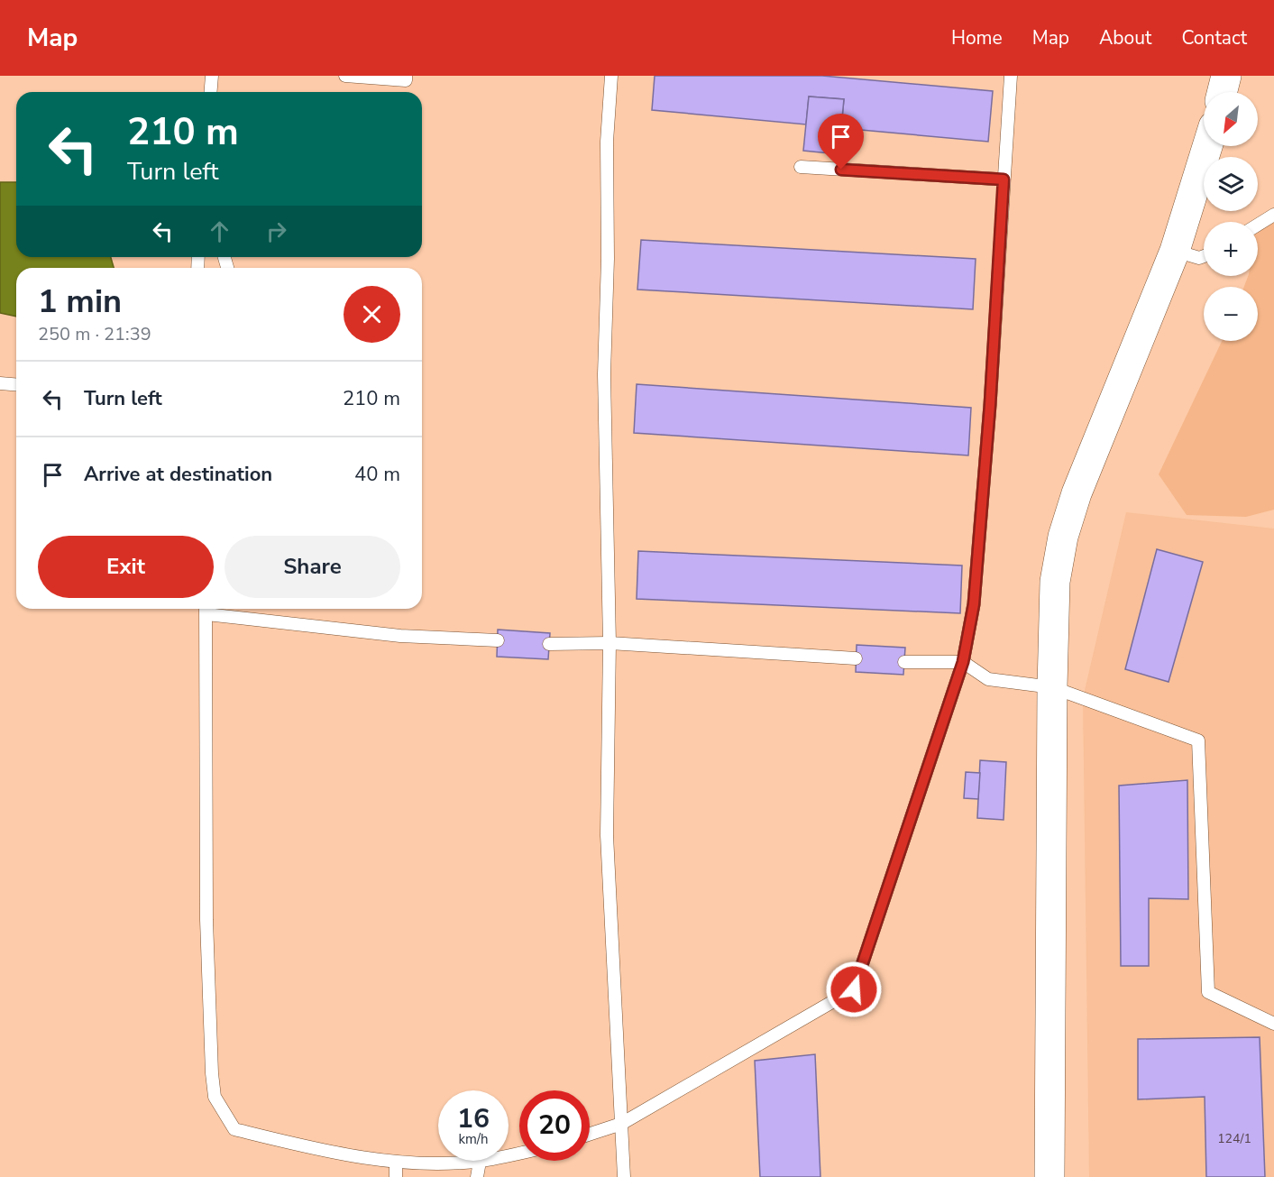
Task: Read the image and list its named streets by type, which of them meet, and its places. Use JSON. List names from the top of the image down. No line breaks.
{"house_numbers":["124/1"],"north":"bottom left","page":{"header":"Map","nav":["Home","Map","About","Contact"],"map_buttons":["+","−"],"turn":["210 m","Turn left"],"heading":["1 min","250 m · 21:39"],"list":[{"name":"Turn left","value":"210 m"},{"name":"Arrive at destination","value":"40 m"}],"buttons":["Exit","Share"],"speed":"16 km/h","limit":"20"}}
